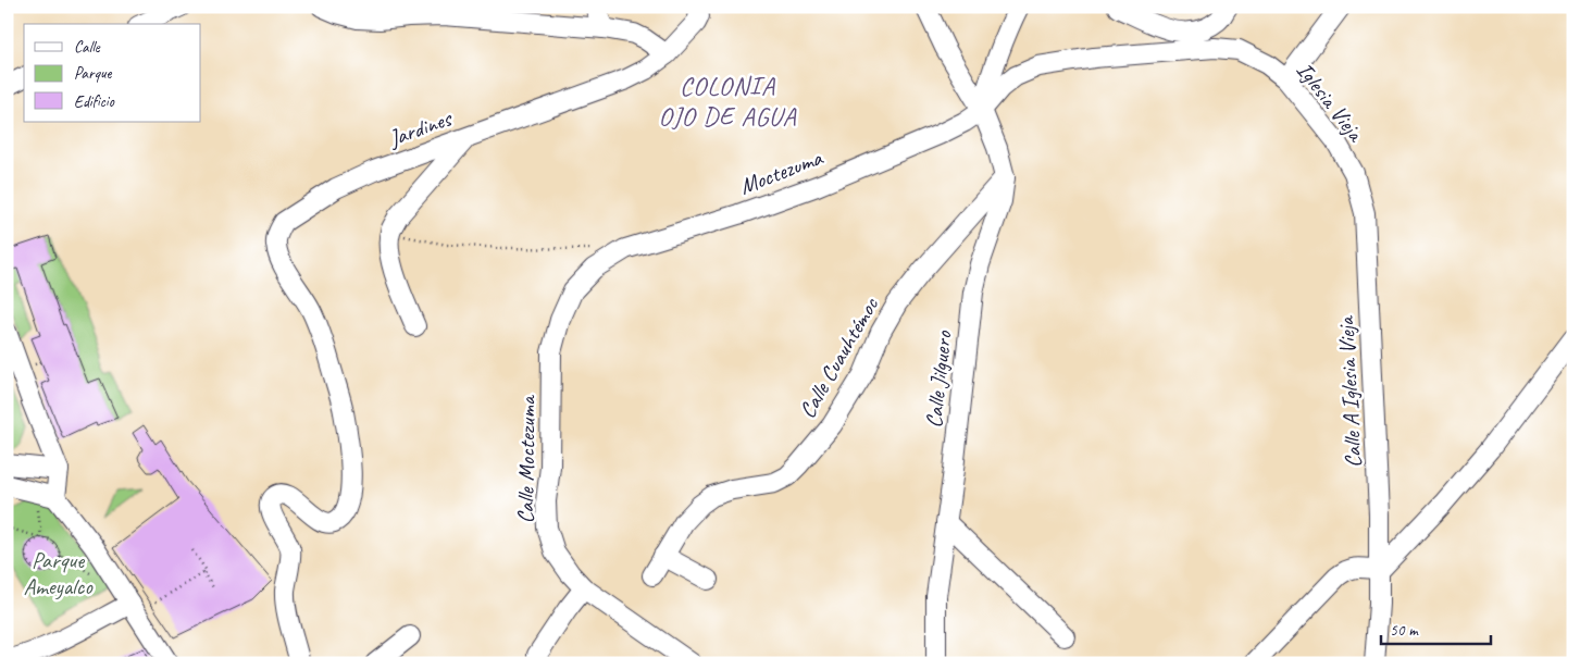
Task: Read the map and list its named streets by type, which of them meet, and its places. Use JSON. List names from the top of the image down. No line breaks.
{"streets":{"street":["Iglesia Vieja","Jardines","Moctezuma","Calle Cuauhtémoc","Calle Jilguero","Calle A Iglesia Vieja","Calle Moctezuma"]},"crossings":[["Iglesia Vieja","Moctezuma"],["Iglesia Vieja","Calle Jilguero"],["Iglesia Vieja","Calle A Iglesia Vieja"],["Moctezuma","Calle Jilguero"],["Moctezuma","Calle Moctezuma"],["Calle Cuauhtémoc","Calle Jilguero"]],"districts":["COLONIA OJO DE AGUA"],"parks":["Parque Ameyalco"],"legend":["Calle","Parque","Edificio"],"scale_bar":"50 m"}
